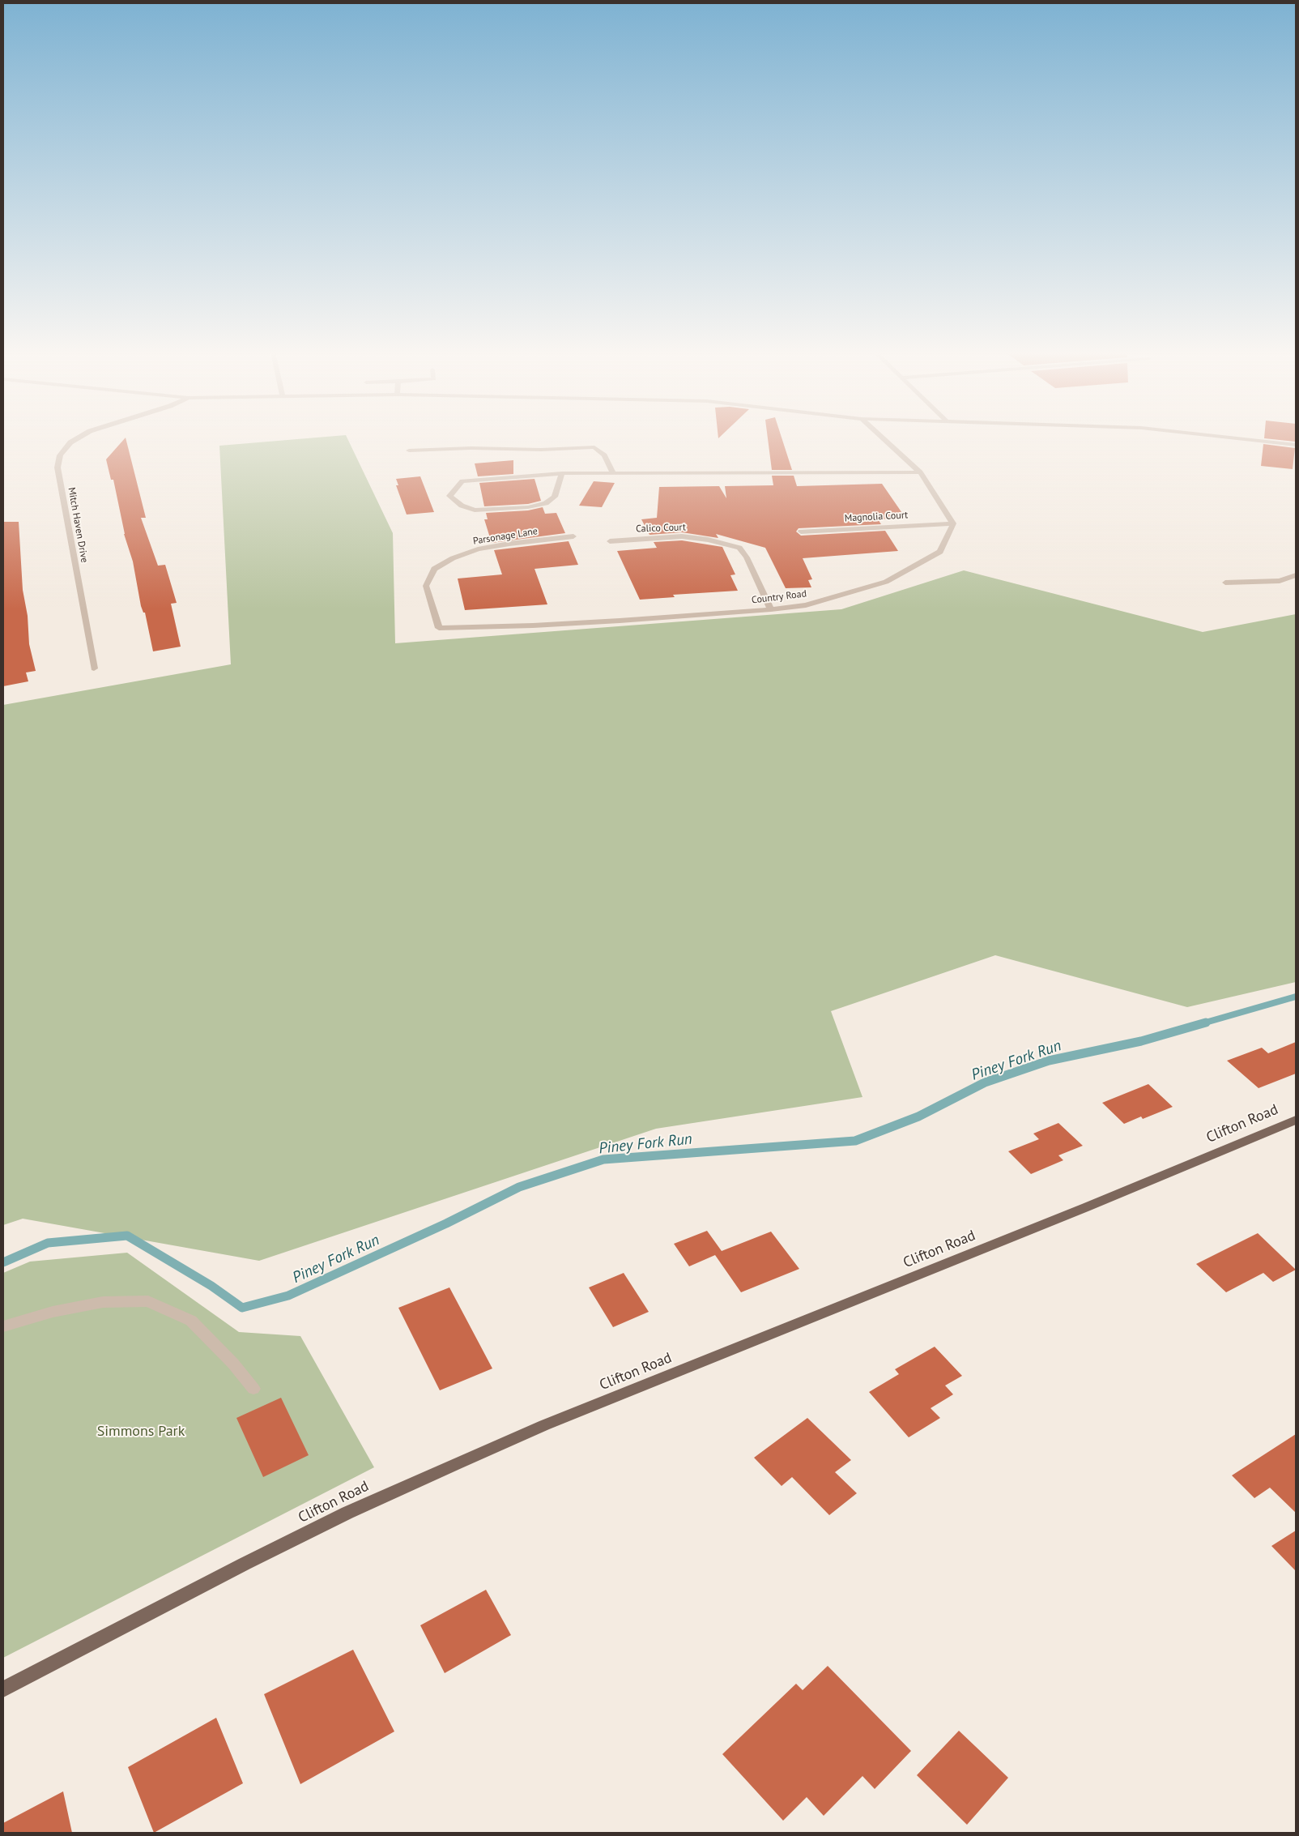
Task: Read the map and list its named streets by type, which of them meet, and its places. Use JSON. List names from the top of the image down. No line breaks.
{"streets":{"main road":["Clifton Road"],"street":["Magnolia Court","Mitch Haven Drive","Calico Court","Parsonage Lane","Country Road"]},"crossings":[["Magnolia Court","Country Road"],["Calico Court","Country Road"],["Parsonage Lane","Country Road"]],"water":["Piney Fork Run"],"parks":["Simmons Park"]}
